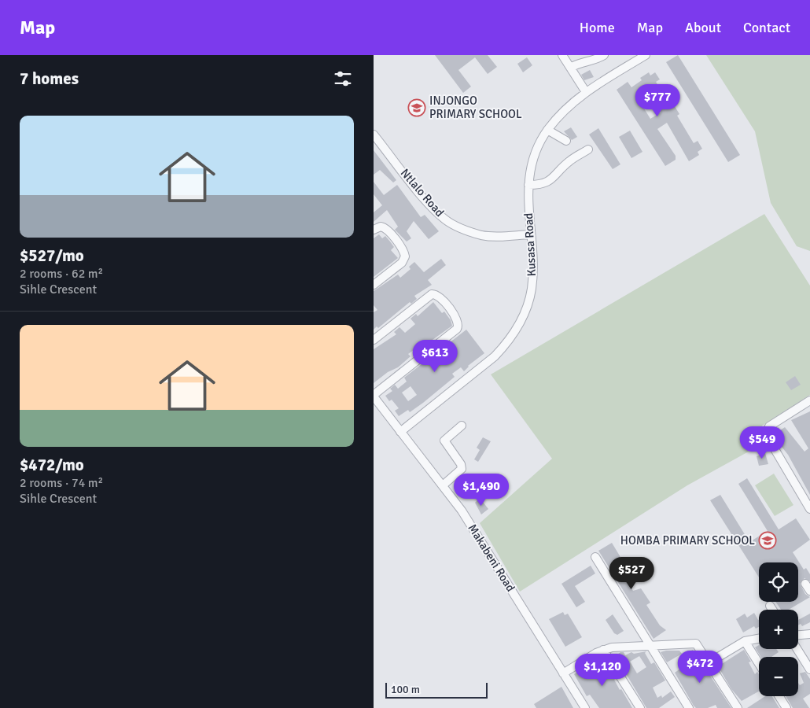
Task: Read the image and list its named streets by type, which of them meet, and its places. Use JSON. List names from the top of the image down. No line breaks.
{"streets":{"street":["Ntlalo Road","Kusasa Road","Makabeni Road"]},"crossings":[["Ntlalo Road","Kusasa Road"],["Kusasa Road","Makabeni Road"]],"places":{"school or university":["INJONGO PRIMARY SCHOOL","HOMBA PRIMARY SCHOOL"]},"scale_bar":"100 m","page":{"header":"Map","nav":["Home","Map","About","Contact"],"heading":"7 homes","price":["$777","$613","$549","$1,490","$527","$472","$1,120"],"list":[{"name":"$527/mo","note":"2 rooms · 62 m² · Sihle Crescent"},{"name":"$472/mo","note":"2 rooms · 74 m² · Sihle Crescent"}],"map_buttons":["+","−"],"scale":"100 m"}}
